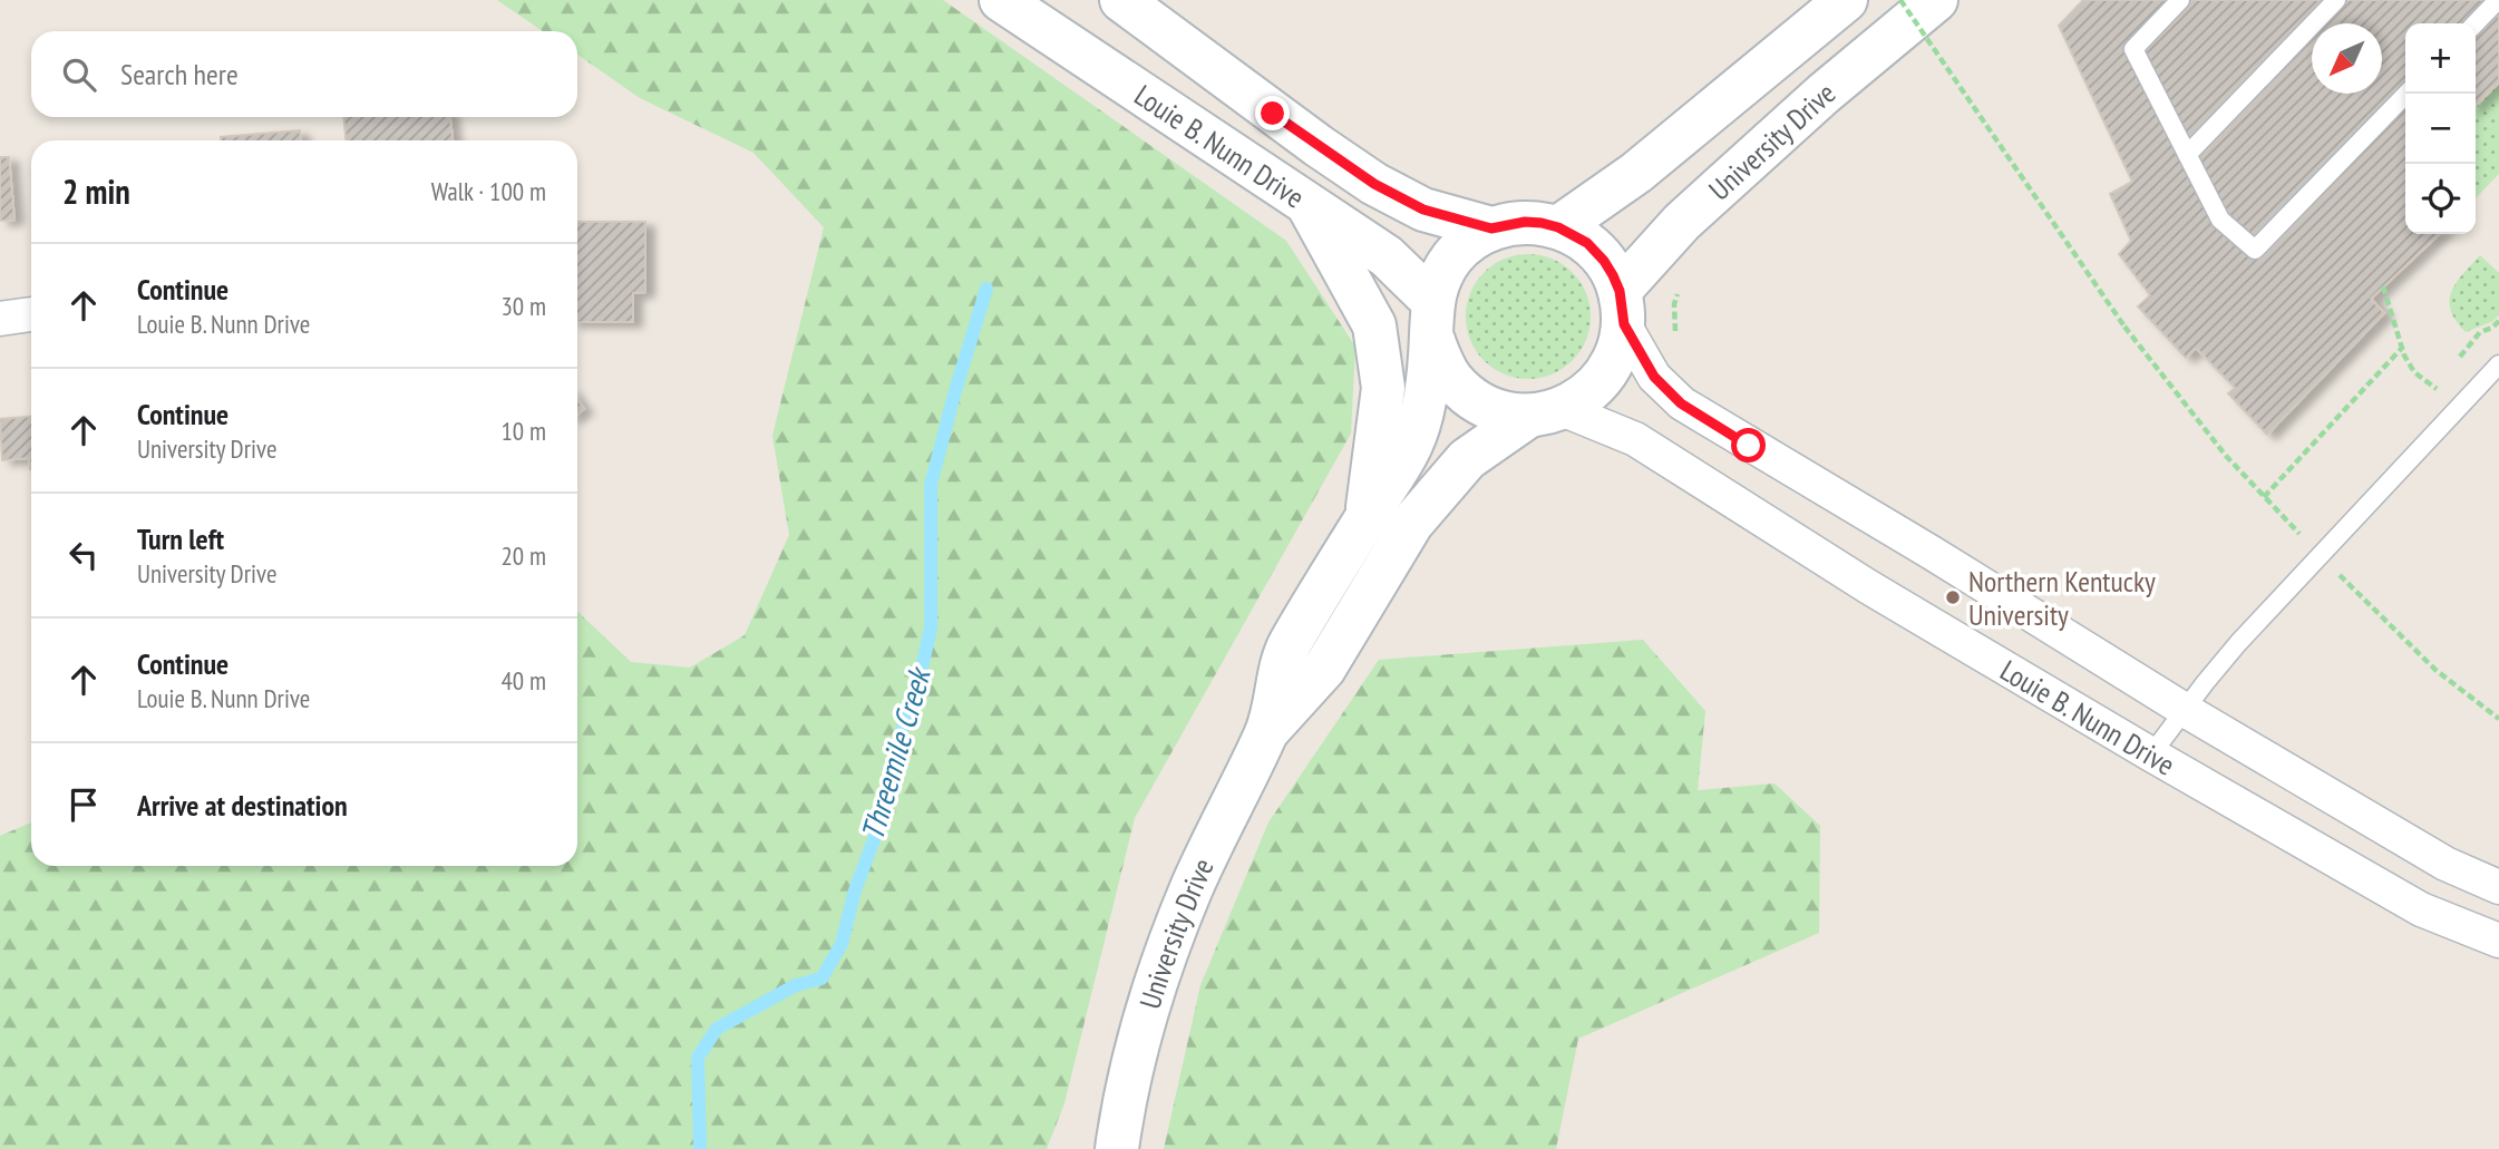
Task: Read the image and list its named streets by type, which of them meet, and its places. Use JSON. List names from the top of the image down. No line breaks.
{"streets":{"main road":["University Drive","Louie B. Nunn Drive"]},"crossings":[["University Drive","Louie B. Nunn Drive"]],"water":["Threemile Creek"],"places":["Northern Kentucky University"],"north":"bottom left","page":{"map_buttons":["+","−"],"search":"Search here","heading":["2 min","Walk · 100 m"],"list":[["Continue","Louie B. Nunn Drive","30 m"],["Continue","University Drive","10 m"],["Turn left","University Drive","20 m"],["Continue","Louie B. Nunn Drive","40 m"],"Arrive at destination"]}}
